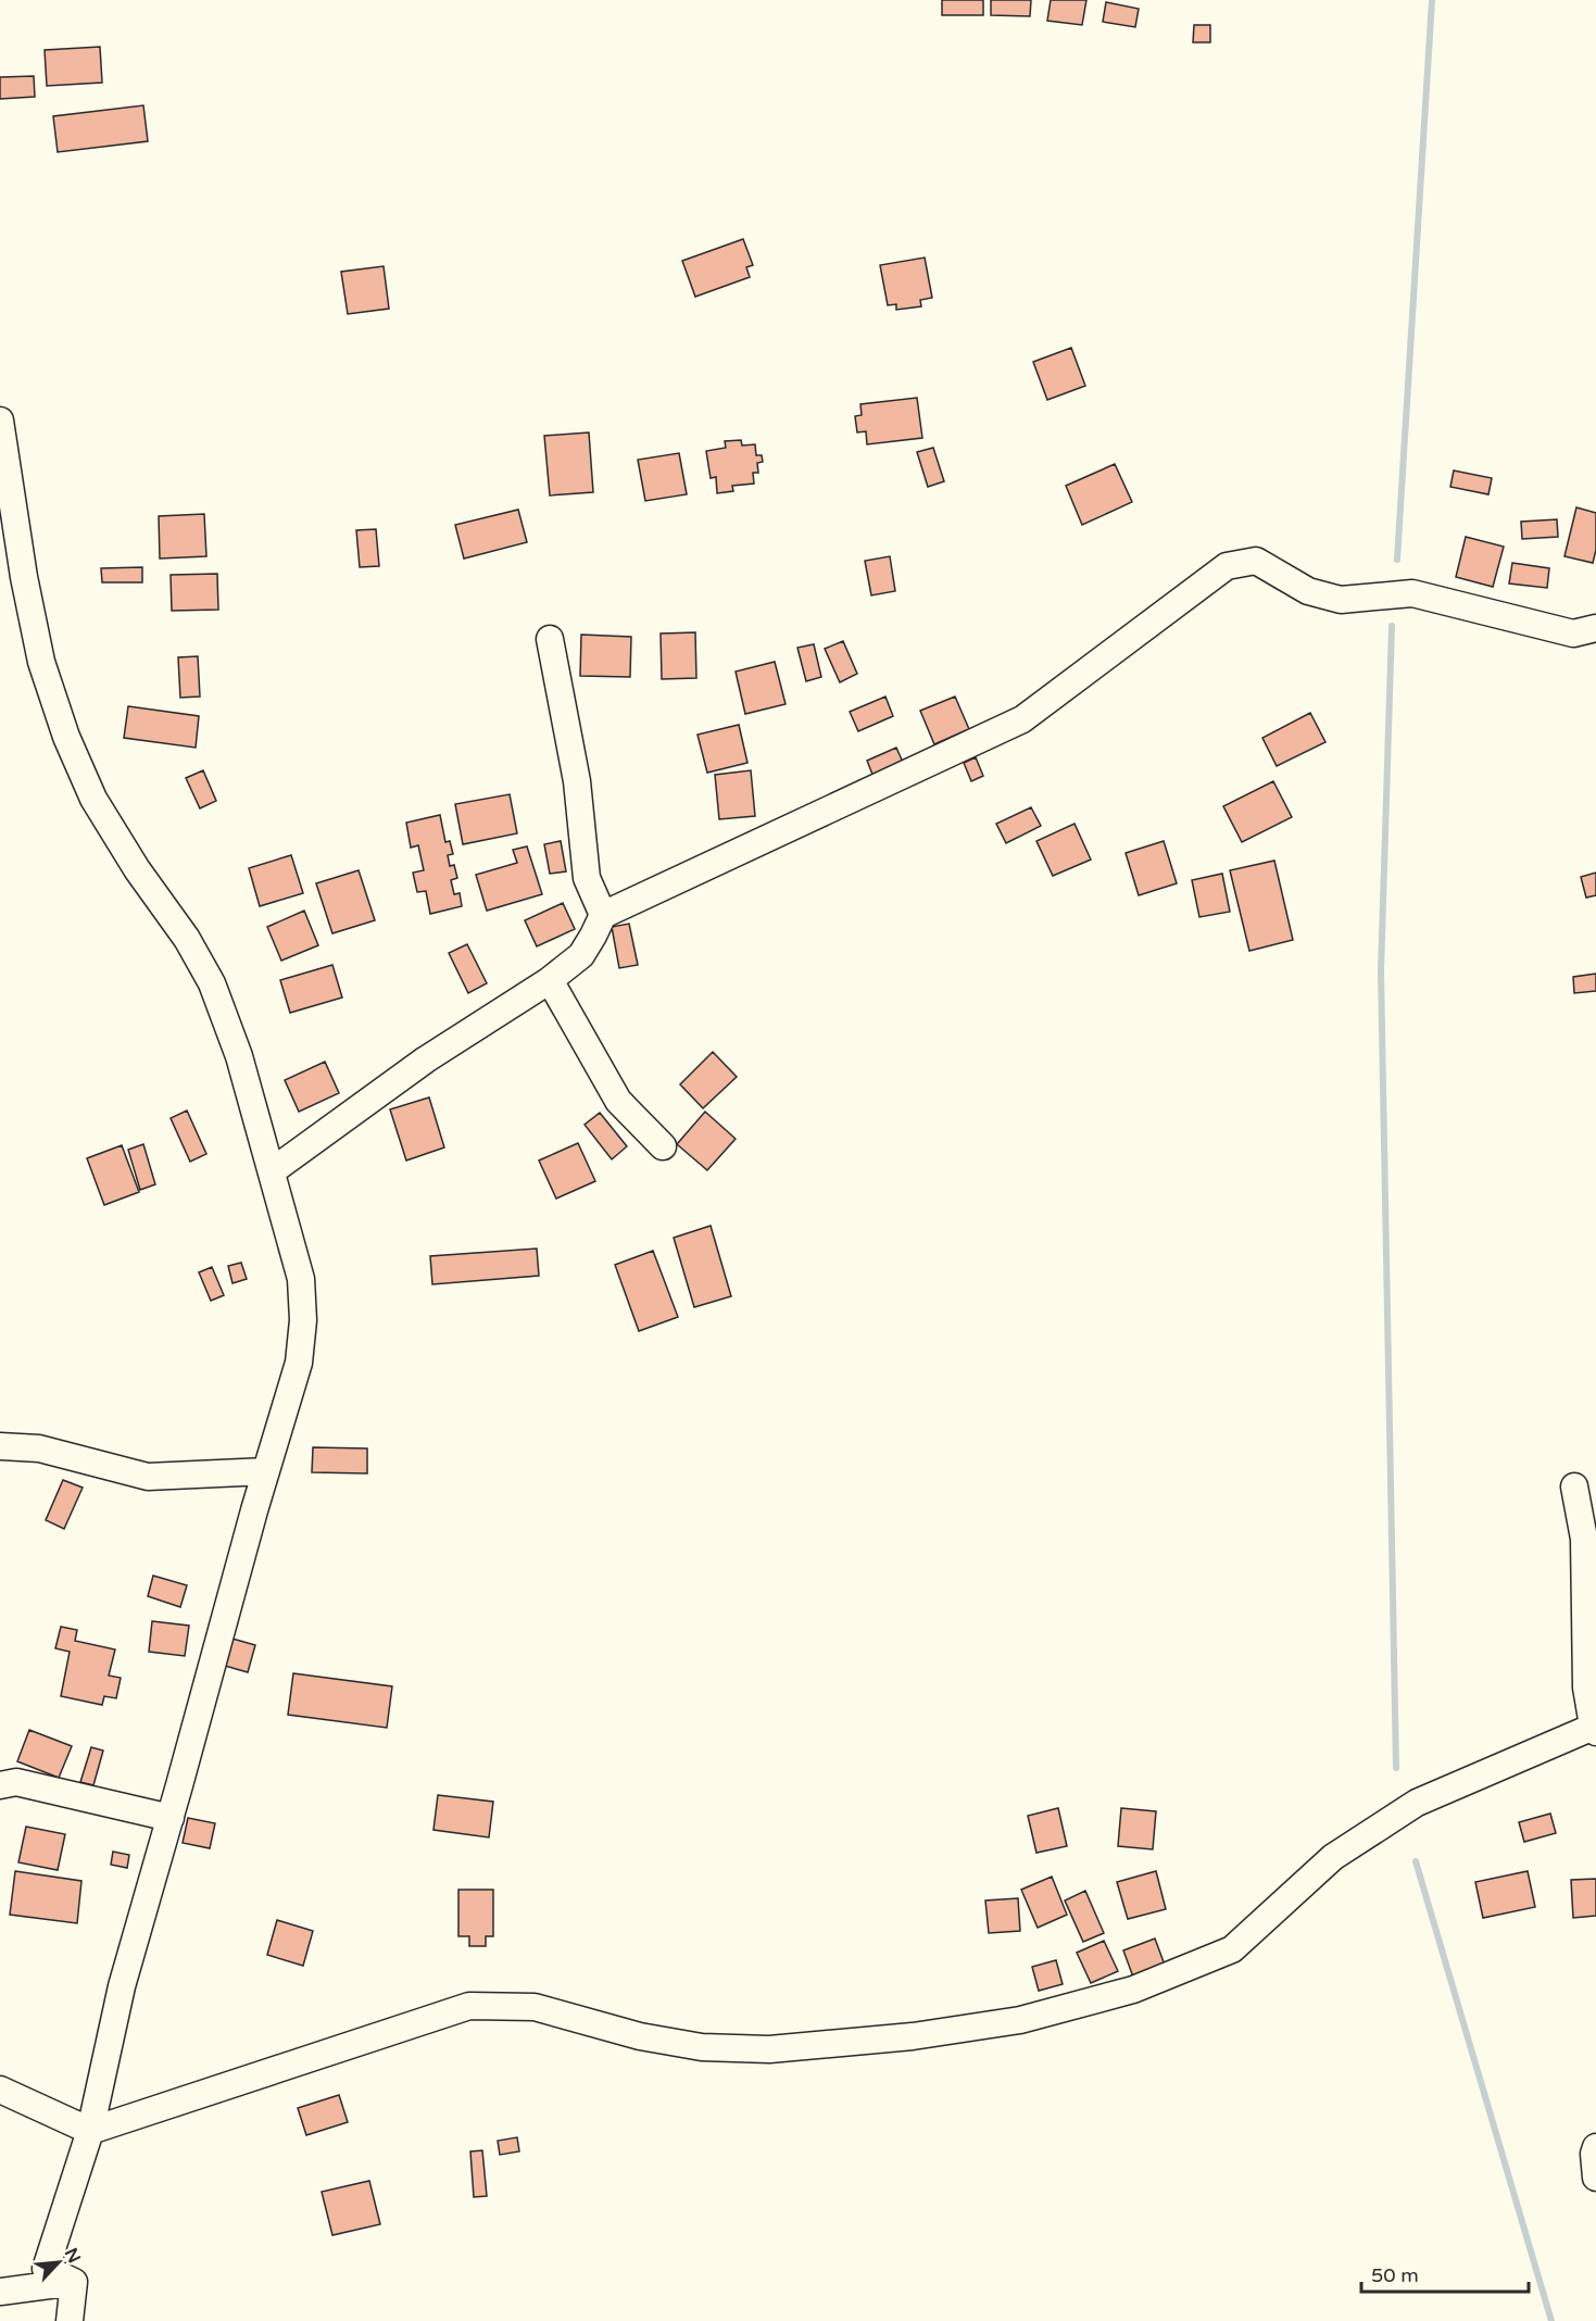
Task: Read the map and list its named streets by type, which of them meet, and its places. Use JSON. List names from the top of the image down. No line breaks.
{"scale_bar":"50 m","north":"top right"}
